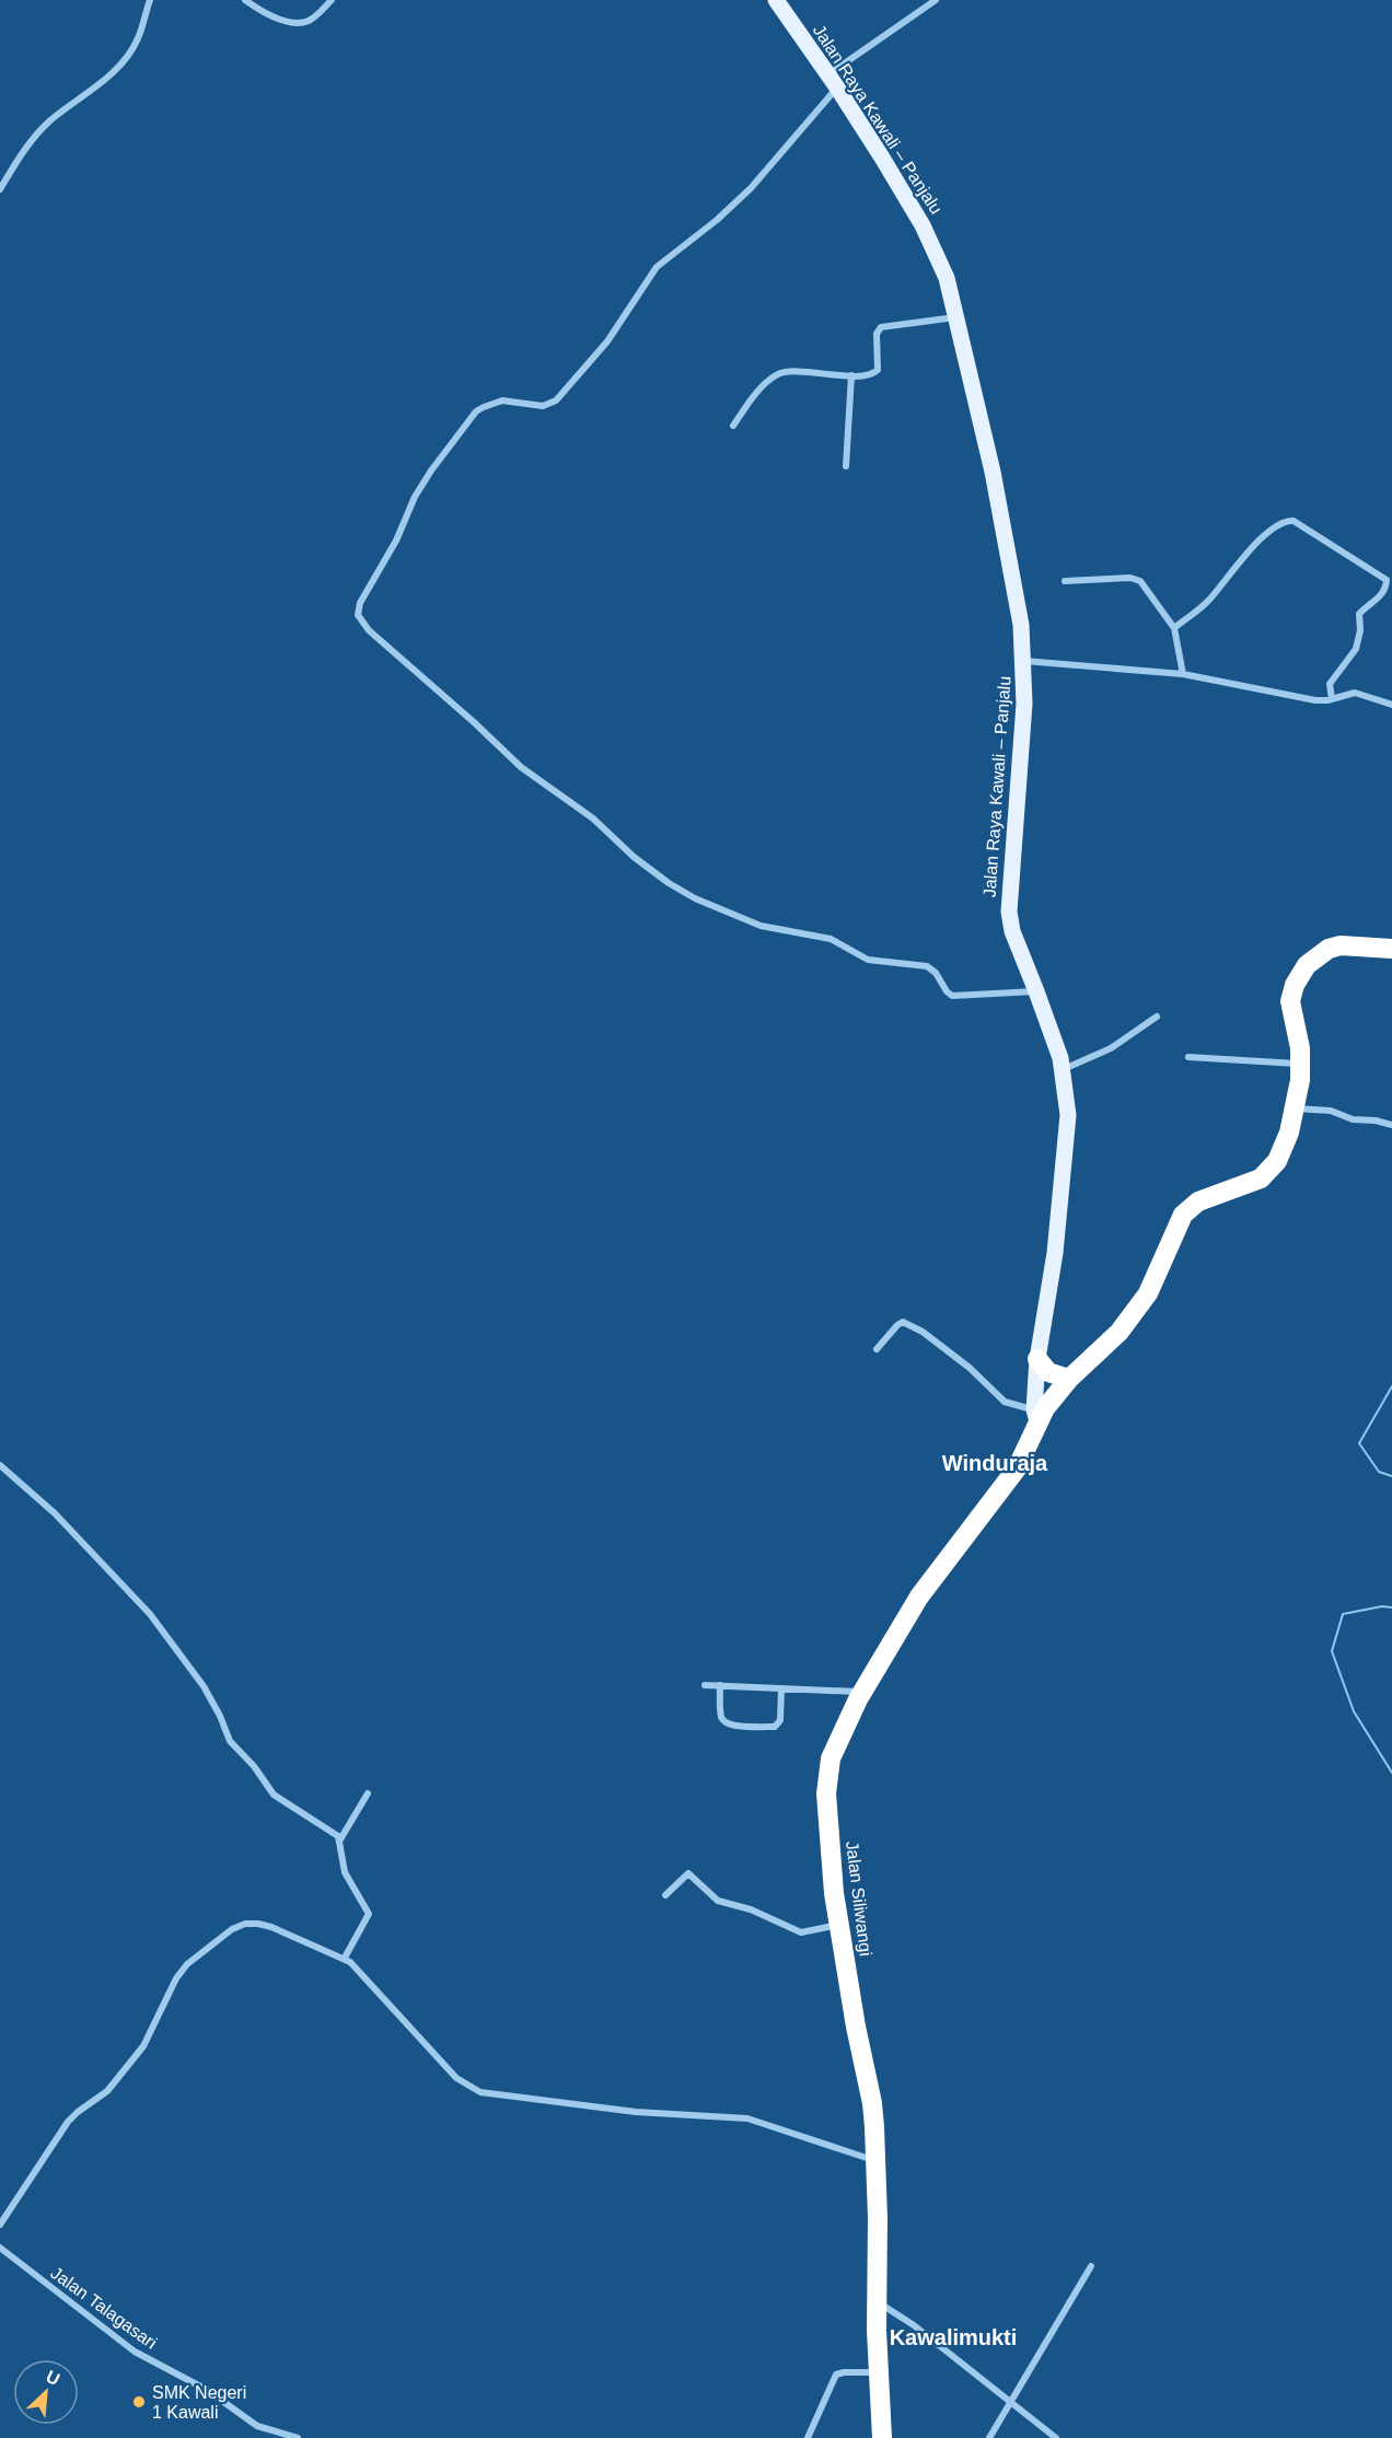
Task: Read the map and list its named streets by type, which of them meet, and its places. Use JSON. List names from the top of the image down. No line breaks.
{"streets":{"highway":["Jalan Siliwangi"],"main road":["Jalan Raya Kawali – Panjalu"],"street":["Jalan Talagasari"]},"crossings":[["Jalan Raya Kawali – Panjalu","Jalan Siliwangi"]],"districts":["Winduraja","Kawalimukti"],"places":["SMK Negeri 1 Kawali"],"north":"top right"}
